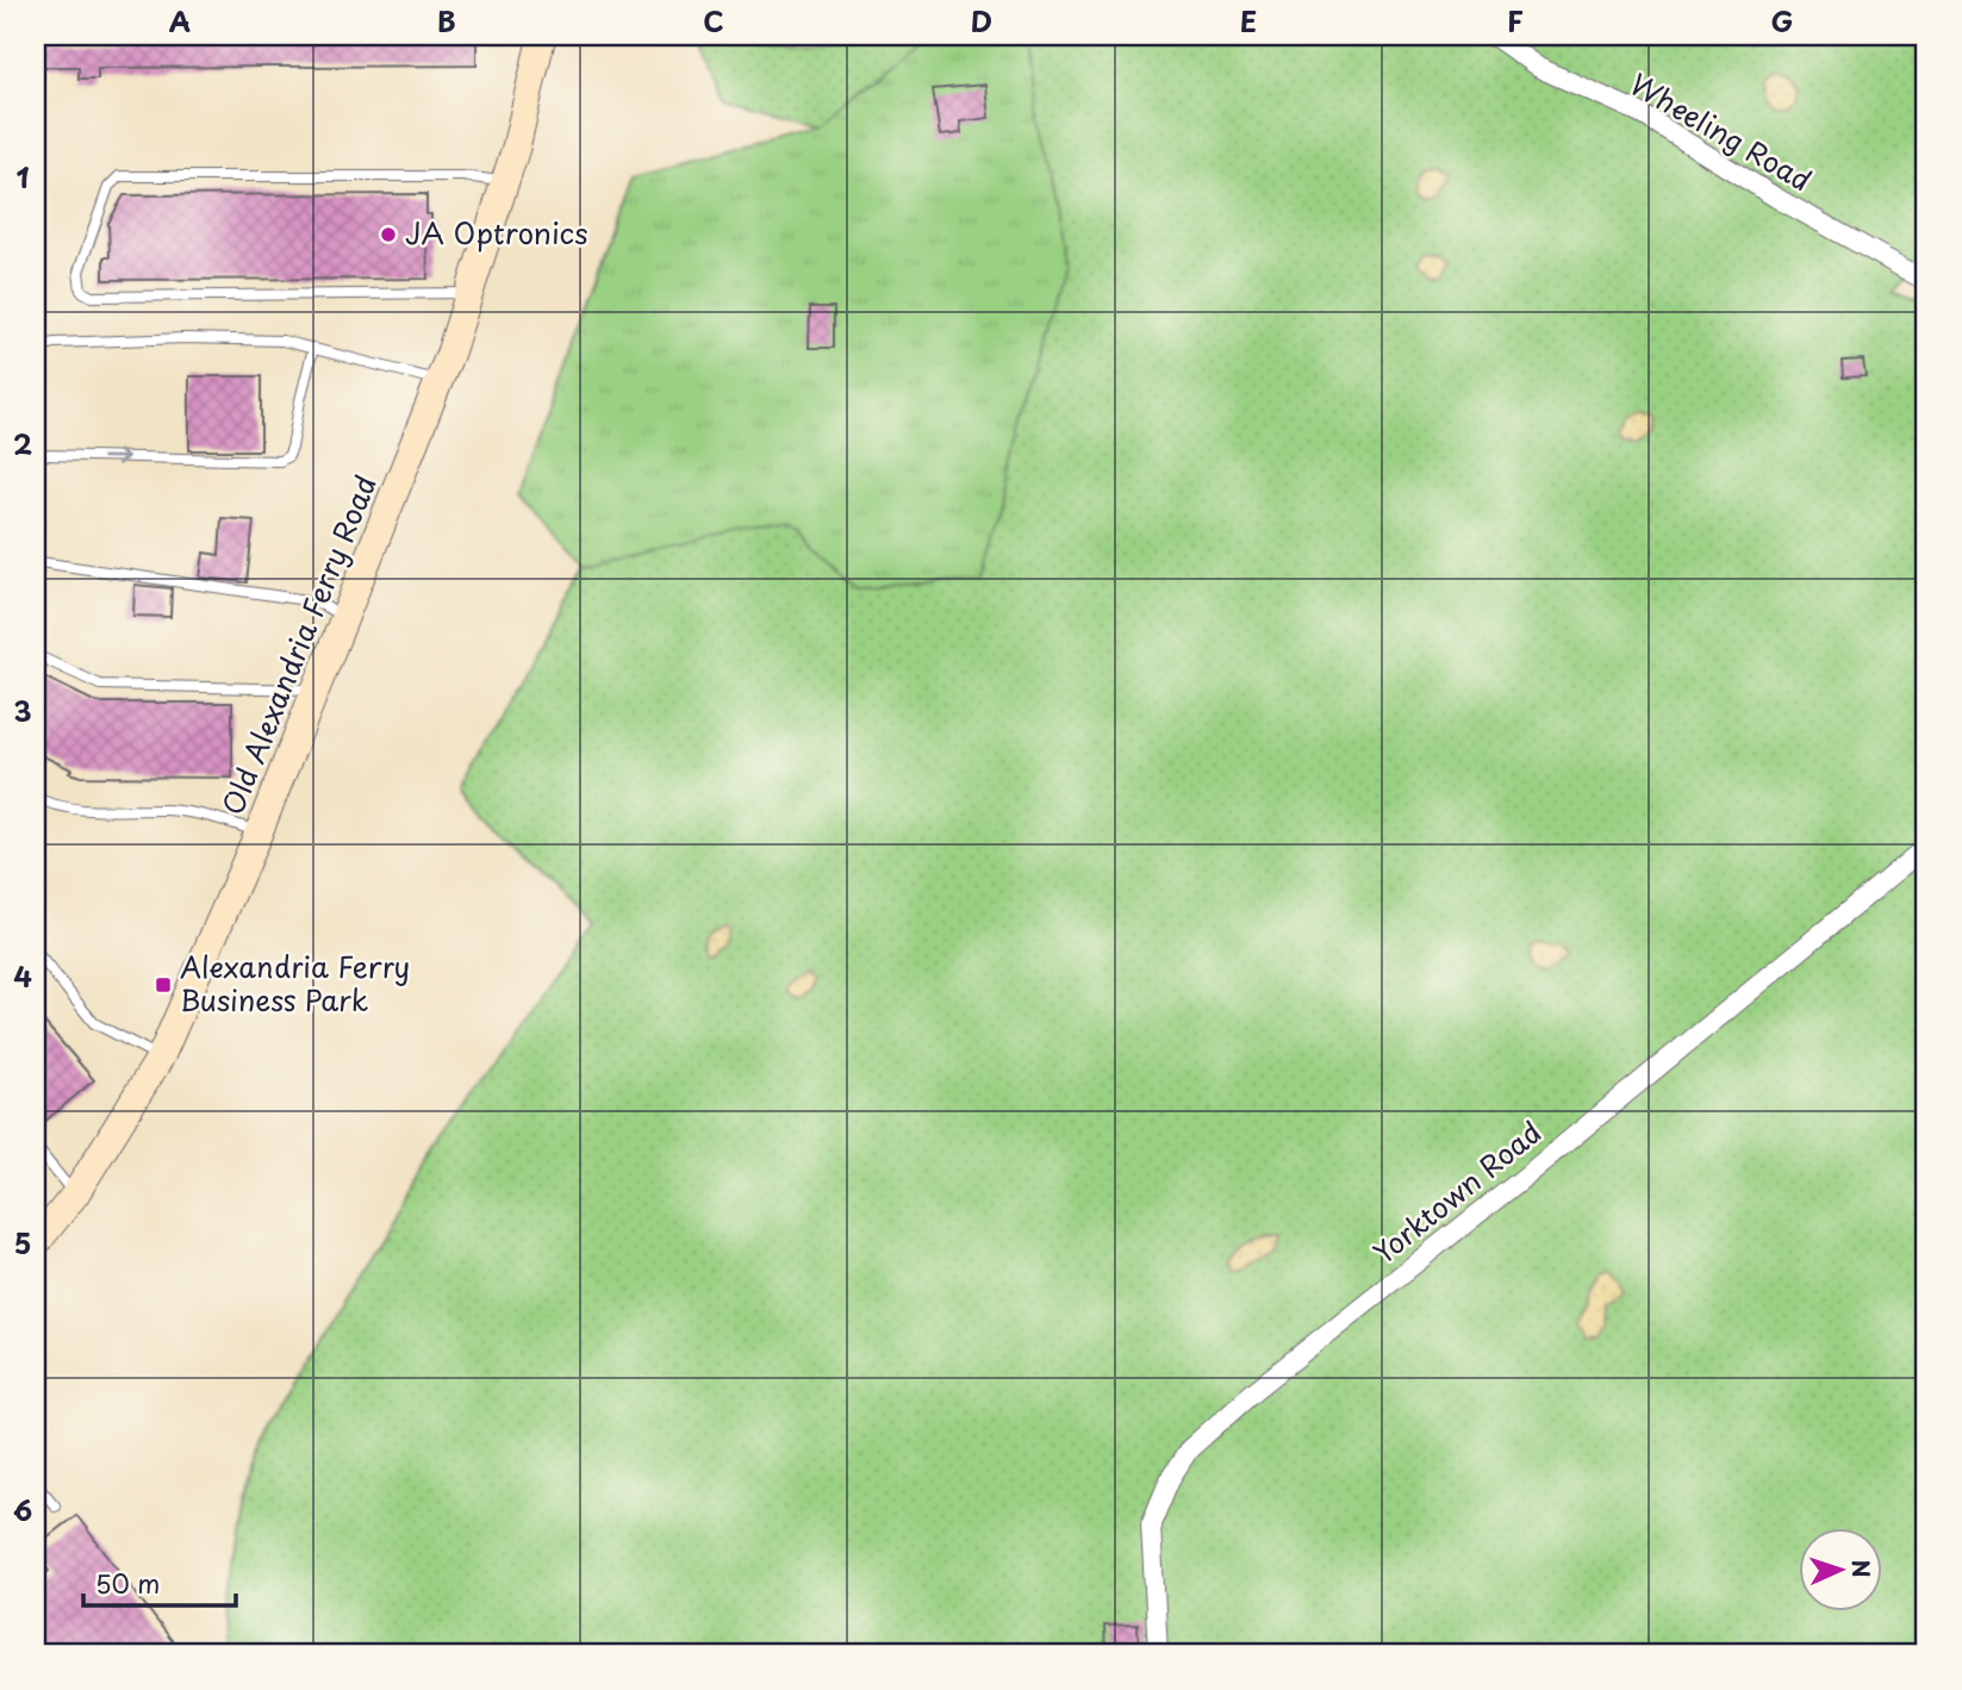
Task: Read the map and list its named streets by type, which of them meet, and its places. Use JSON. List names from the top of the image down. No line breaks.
{"streets":{"main road":["Old Alexandria Ferry Road"],"street":["Wheeling Road","Yorktown Road"]},"places":{"other":["JA Optronics"],"transit":["Alexandria Ferry Business Park"]},"scale_bar":"50 m","north":"right","grid":{"columns":["A","B","C","D","E","F","G"],"rows":["1","2","3","4","5","6"]}}
